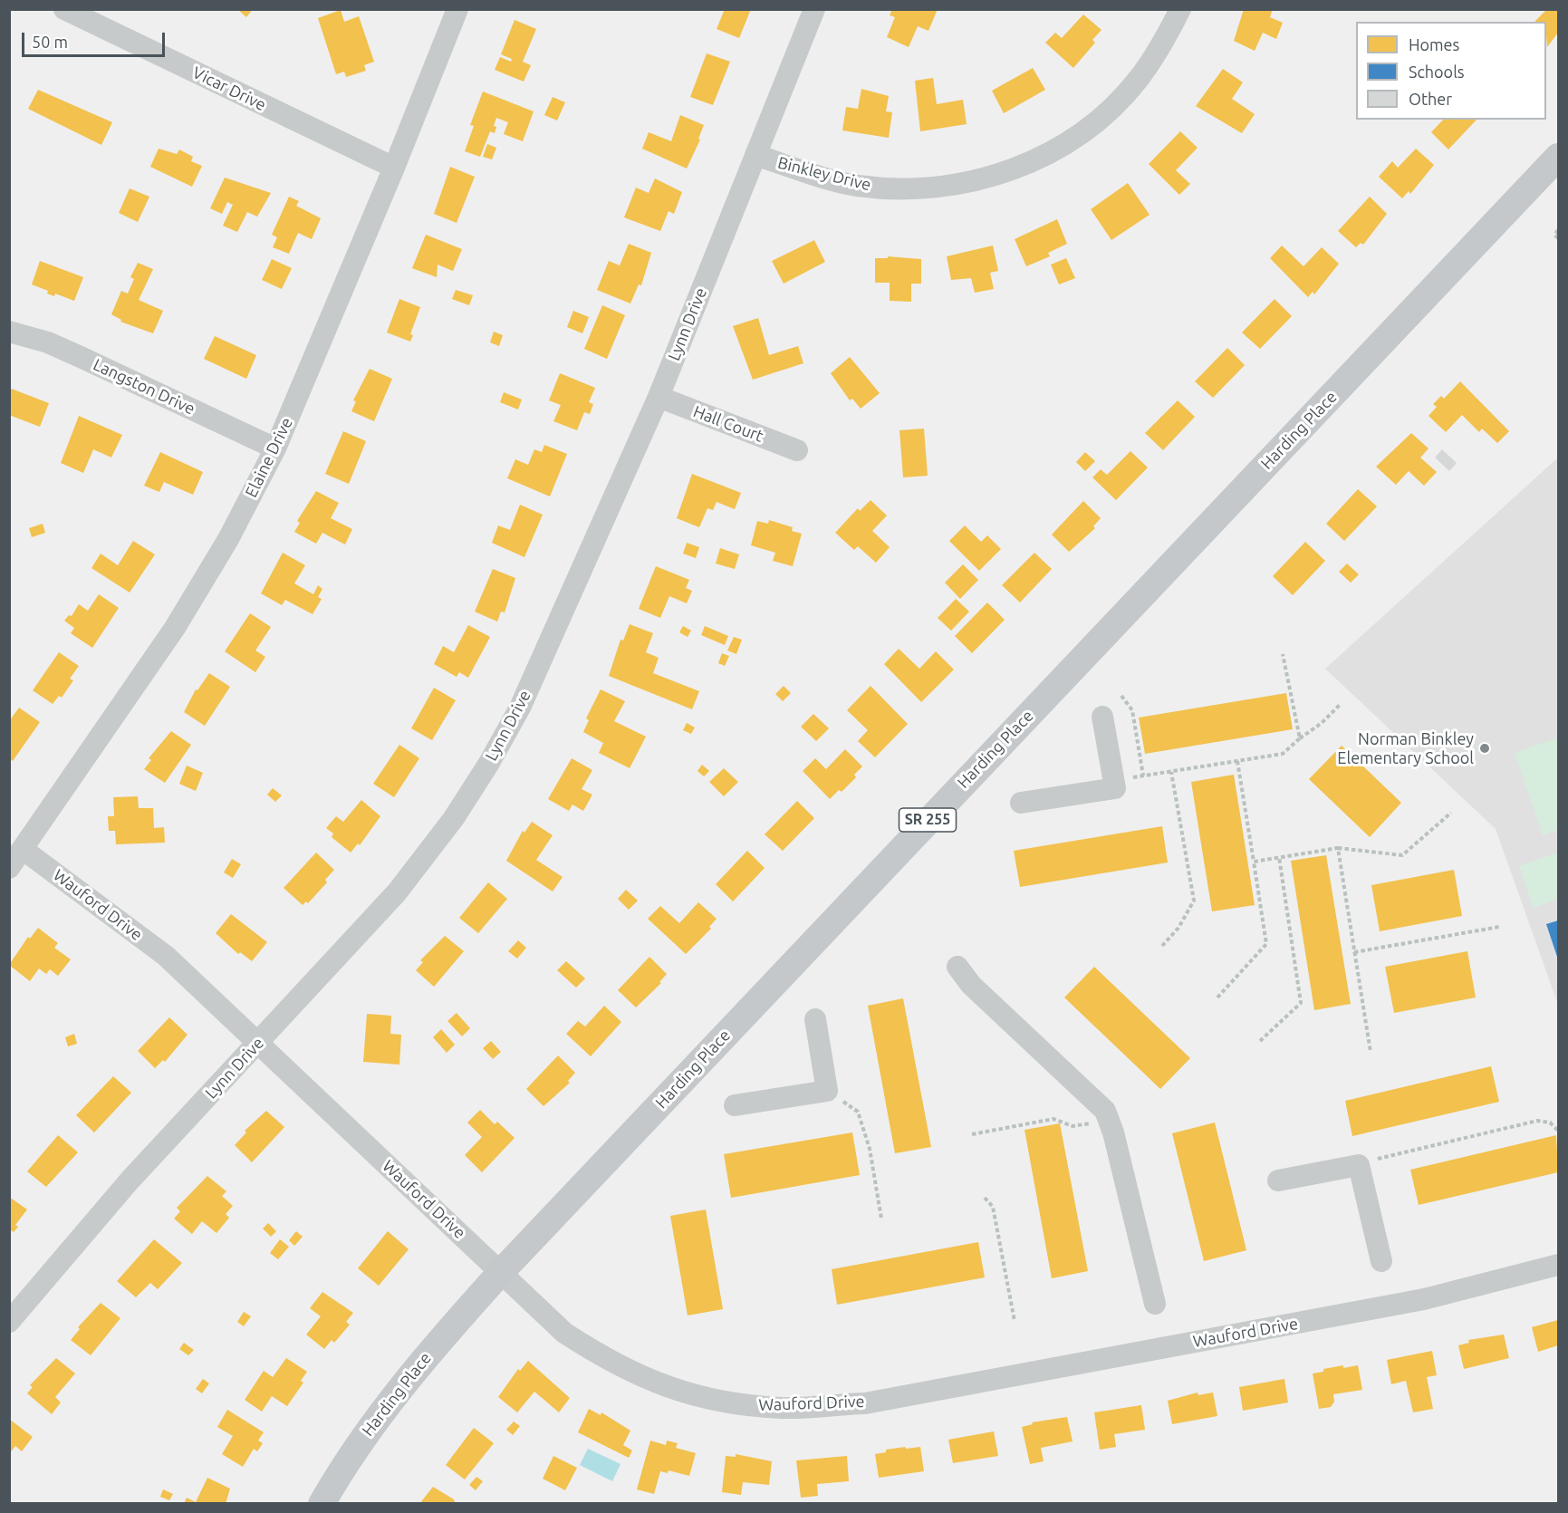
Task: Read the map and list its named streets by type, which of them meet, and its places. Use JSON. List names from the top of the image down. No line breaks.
{"streets":{"main road":["Harding Place","SR 255"],"street":["Vicar Drive","Binkley Drive","Lynn Drive","Langston Drive","Hall Court","Elaine Drive","Wauford Drive"]},"crossings":[["Vicar Drive","Elaine Drive"],["Binkley Drive","Lynn Drive"],["Lynn Drive","Hall Court"],["Lynn Drive","Wauford Drive"],["Langston Drive","Elaine Drive"],["Harding Place","Wauford Drive"],["Elaine Drive","Wauford Drive"]],"places":["Norman Binkley Elementary School"],"legend":["Homes","Schools","Other"],"scale_bar":"50 m"}
